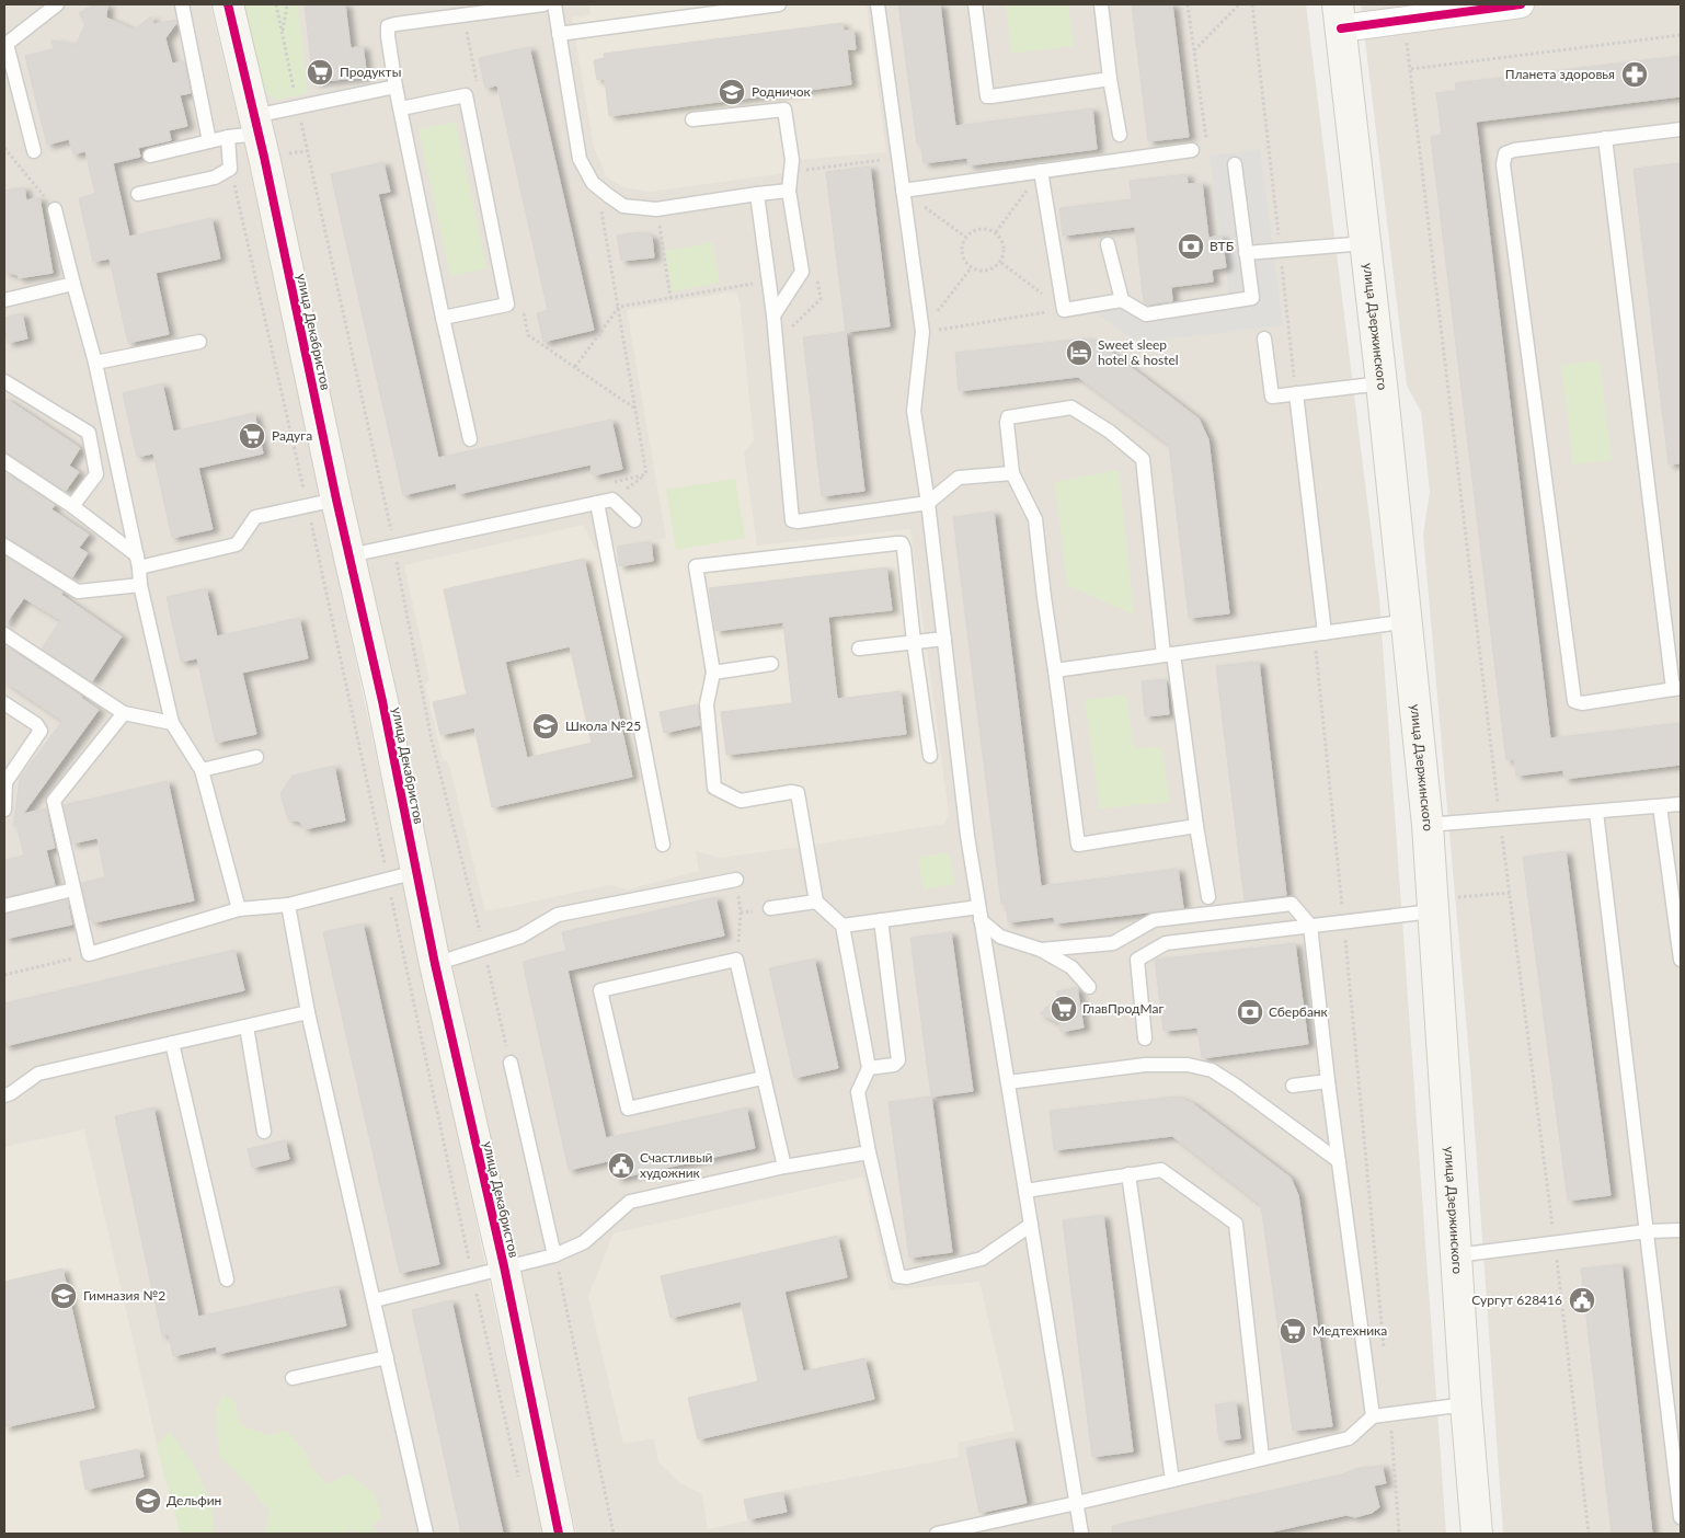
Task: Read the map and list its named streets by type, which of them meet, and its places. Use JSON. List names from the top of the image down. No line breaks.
{"streets":{"street":["улица Дзержинского","улица Декабристов"]},"places":{"supermarket":["Продукты","Радуга","ГлавПродМаг","Медтехника"],"pharmacy":["Планета здоровья"],"school or university":["Родничок","Школа №25","Гимназия №2","Дельфин"],"bank":["ВТБ","Сбербанк"],"hotel":["Sweet sleep hotel & hostel"],"public building":["Счастливый художник","Сургут 628416"]}}
